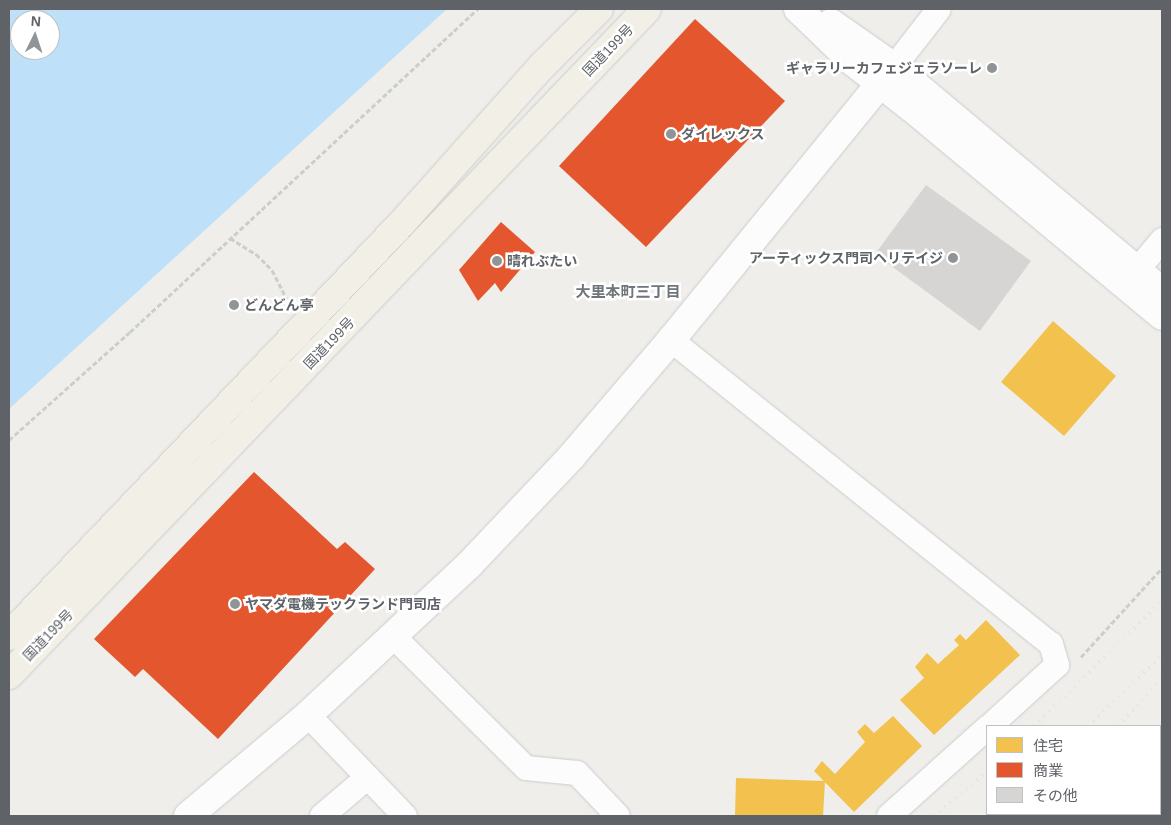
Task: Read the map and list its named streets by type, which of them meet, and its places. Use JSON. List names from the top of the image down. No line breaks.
{"streets":{"highway":["国道199号"]},"districts":["大里本町三丁目"],"places":["ギャラリーカフェジェラソーレ","ダイレックス","アーティックス門司ヘリテイジ","晴れぶたい","どんどん亭","ヤマダ電機テックランド門司店"],"legend":["住宅","商業","その他"],"north":"top"}
